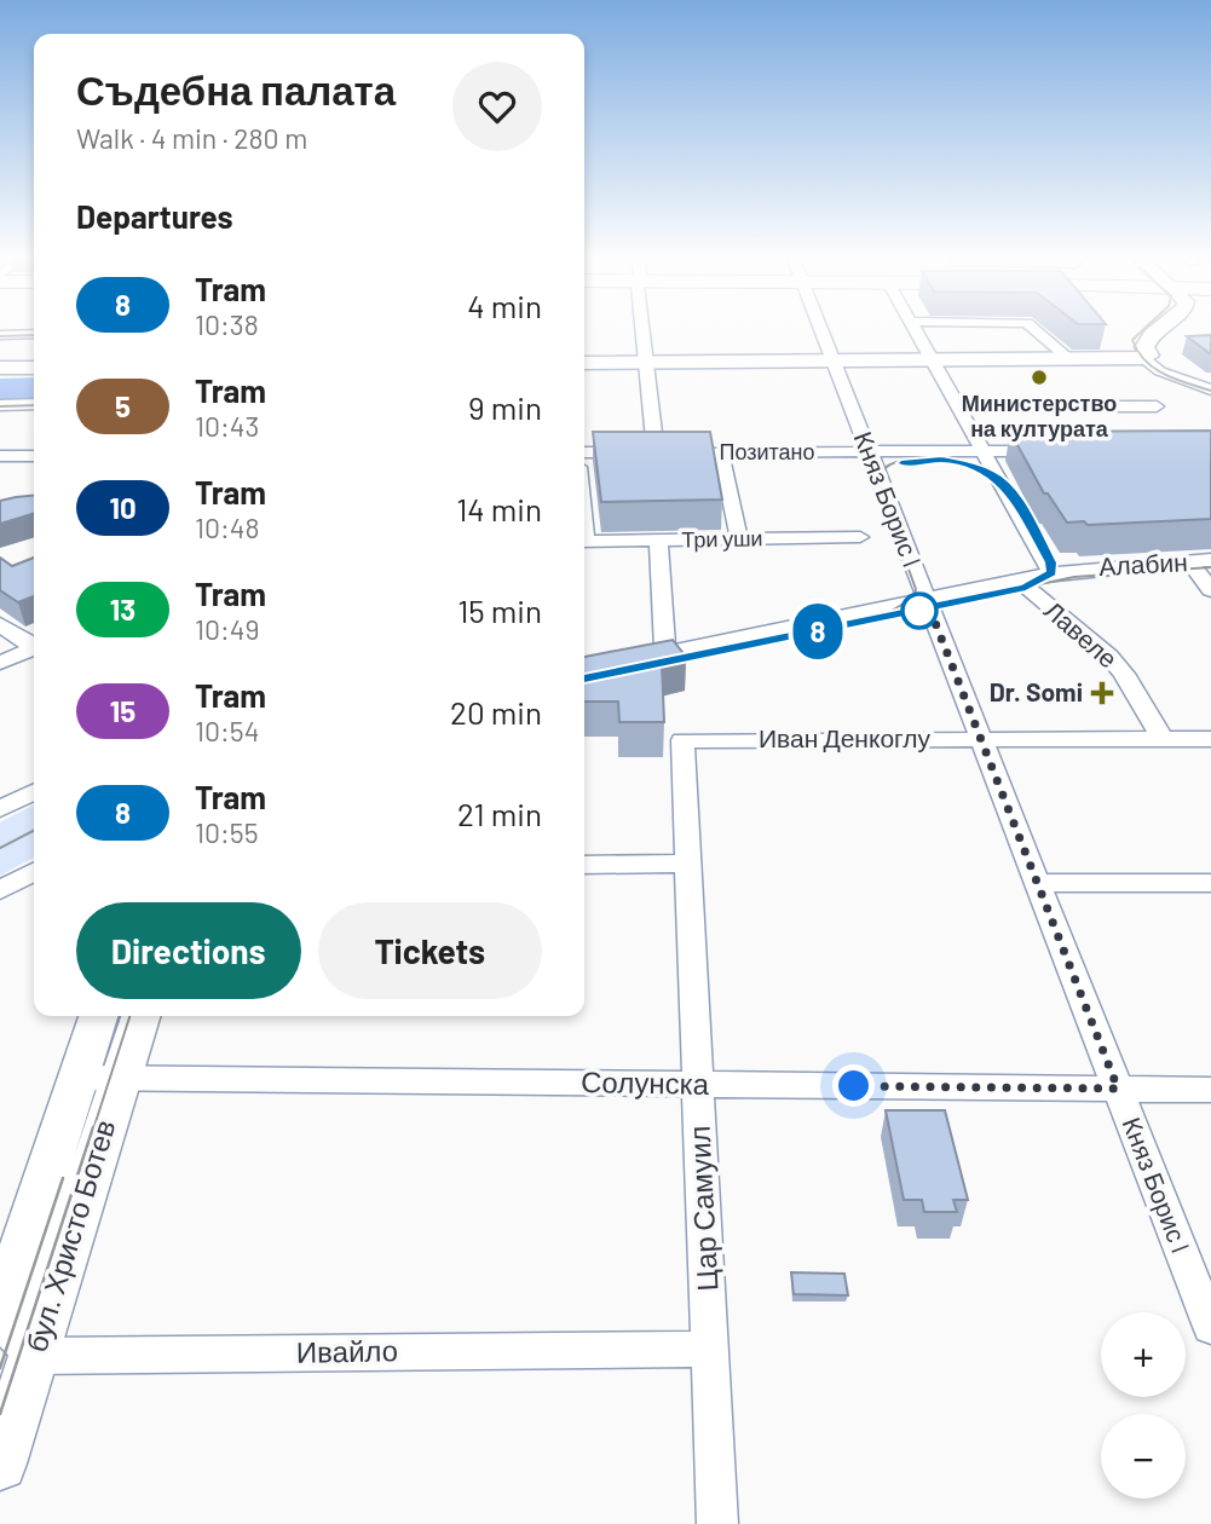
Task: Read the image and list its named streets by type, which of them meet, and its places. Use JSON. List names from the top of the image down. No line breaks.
{"streets":{"main road":["бул. Христо Ботев"],"street":["Позитано","Княз Борис I","Три уши","Алабин","Лавеле","Иван Денкоглу","Солунска","Цар Самуил","Ивайло"]},"crossings":[["Позитано","Княз Борис I"],["Позитано","Лавеле"],["Княз Борис I","Алабин"],["Княз Борис I","Иван Денкоглу"],["Княз Борис I","Солунска"],["Алабин","Лавеле"],["Лавеле","Иван Денкоглу"],["Иван Денкоглу","Цар Самуил"],["Солунска","Цар Самуил"],["Солунска","бул. Христо Ботев"],["Цар Самуил","Ивайло"],["бул. Христо Ботев","Ивайло"]],"places":{"other":["Министерство на културата"],"health":["Dr. Somi"]},"lines":["tram line 8"],"page":{"on_map":"8","heading":[["Съдебна палата","Walk · 4 min · 280 m"],"Departures"],"list":[{"mark":"8","name":"Tram","note":"10:38","value":"4 min"},{"mark":"5","name":"Tram","note":"10:43","value":"9 min"},{"mark":"10","name":"Tram","note":"10:48","value":"14 min"},{"mark":"13","name":"Tram","note":"10:49","value":"15 min"},{"mark":"15","name":"Tram","note":"10:54","value":"20 min"},{"mark":"8","name":"Tram","note":"10:55","value":"21 min"}],"buttons":["Directions","Tickets"],"map_buttons":["+","−"]}}
